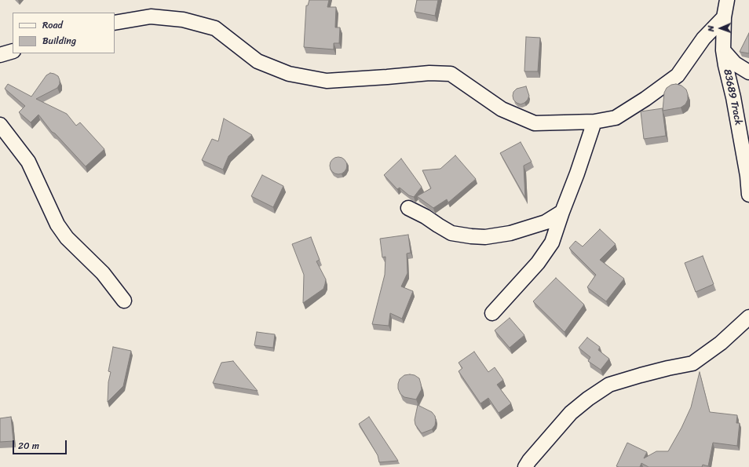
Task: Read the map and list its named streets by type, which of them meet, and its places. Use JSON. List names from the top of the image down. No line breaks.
{"streets":{"street":["83689 Track"]},"legend":["Road","Building"],"scale_bar":"20 m","north":"left"}
